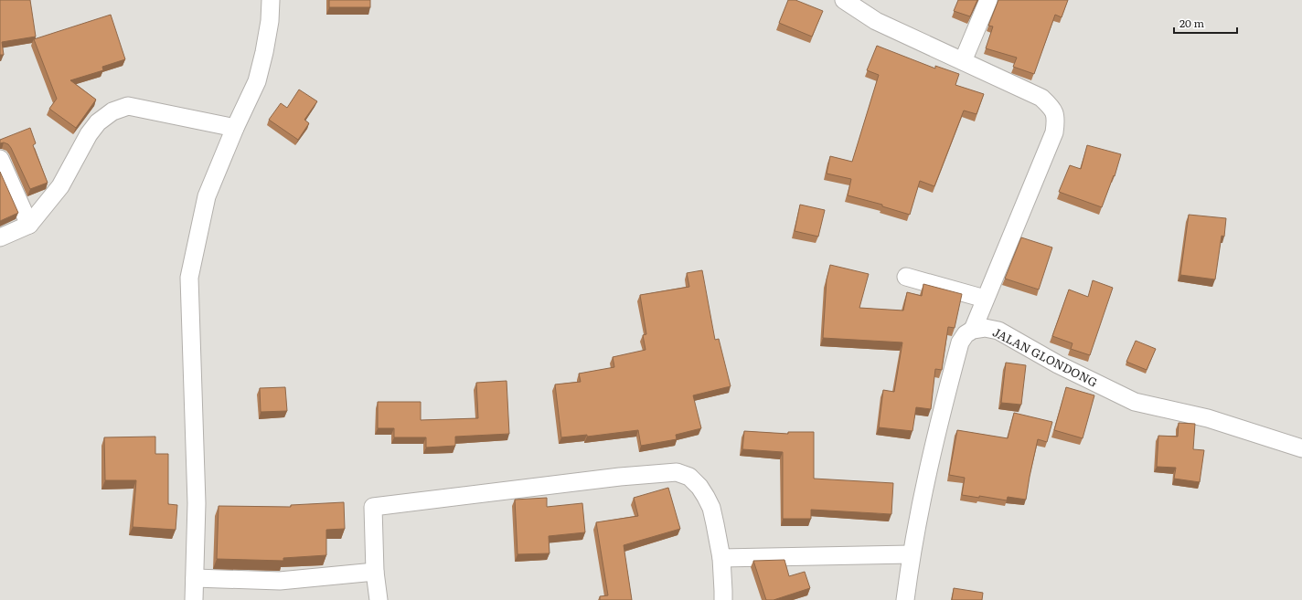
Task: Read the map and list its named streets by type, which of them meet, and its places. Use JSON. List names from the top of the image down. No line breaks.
{"streets":{"street":["JALAN GLONDONG"]},"scale_bar":"20 m"}
